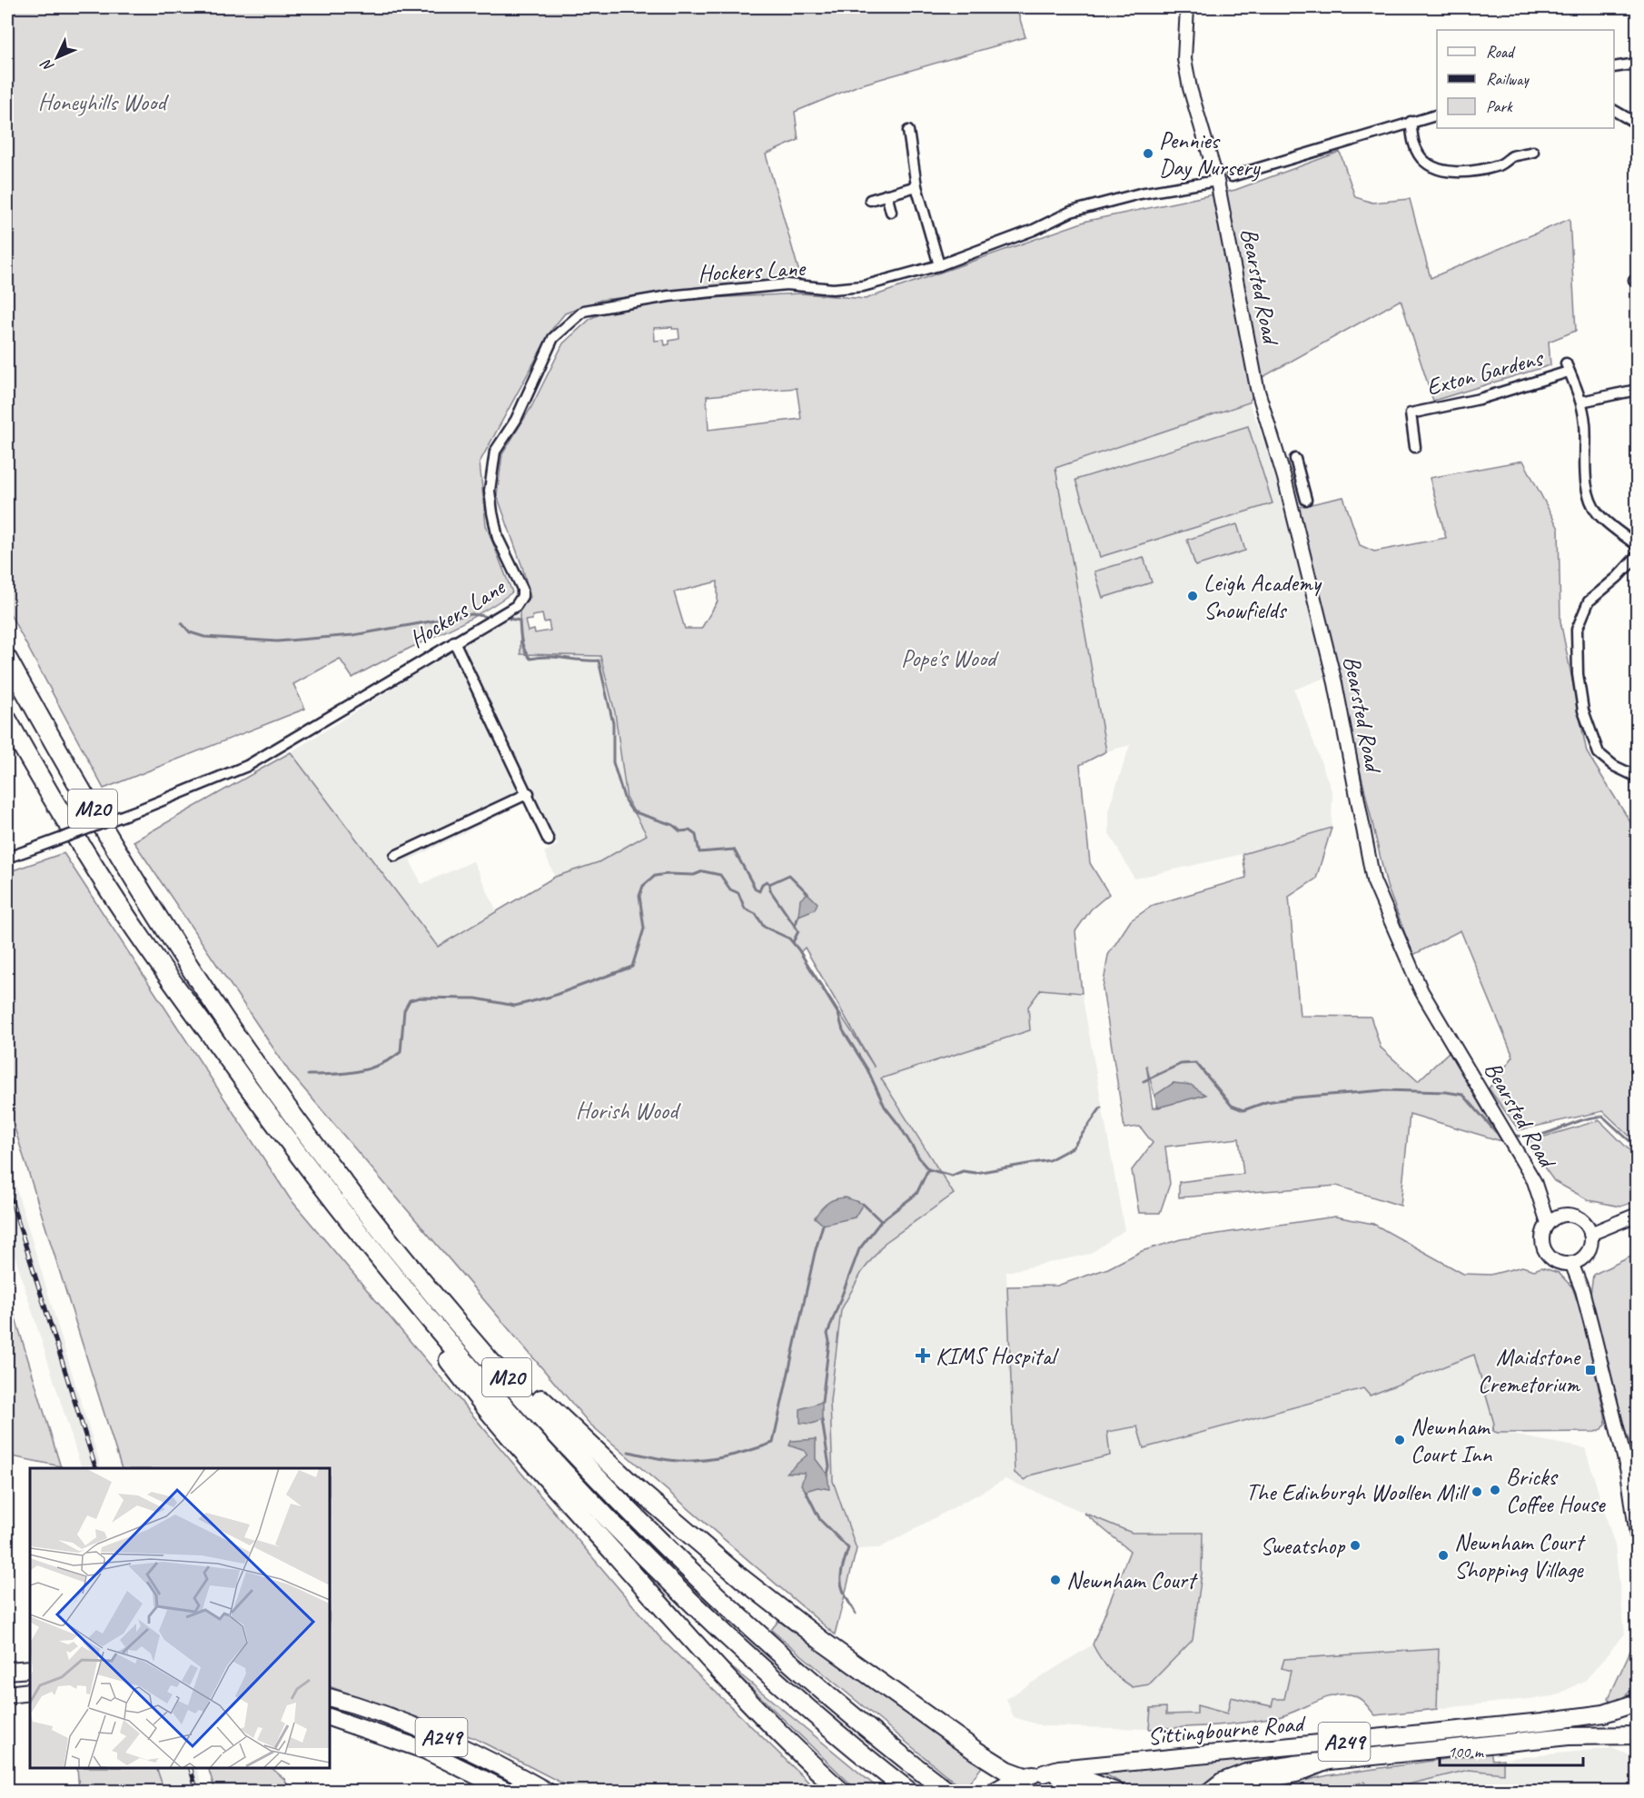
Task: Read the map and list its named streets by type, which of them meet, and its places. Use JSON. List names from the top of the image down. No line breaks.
{"streets":{"highway":["M20","Sittingbourne Road","A249"],"street":["Hockers Lane","Bearsted Road","Exton Gardens"]},"crossings":[["Hockers Lane","Bearsted Road"],["M20","Sittingbourne Road"]],"parks":["Honeyhills Wood","Pope's Wood","Horish Wood"],"places":{"other":["Pennies Day Nursery","Leigh Academy Snowfields","Newnham Court Inn","Bricks Coffee House","The Edinburgh Woollen Mill","Sweatshop","Newnham Court Shopping Village","Newnham Court"],"health":["KIMS Hospital"],"transit":["Maidstone Cremetorium"]},"legend":["Road","Railway","Park"],"scale_bar":"100 m","north":"bottom left"}
